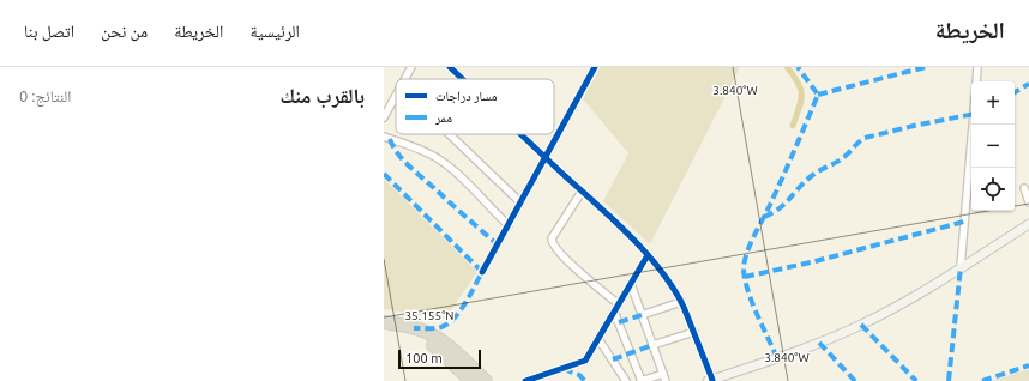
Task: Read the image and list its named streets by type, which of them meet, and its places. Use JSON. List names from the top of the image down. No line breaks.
{"legend":["مسار دراجات","ممر"],"scale_bar":"100 m","page":{"header":"الخريطة","nav":["الرئيسية","الخريطة","من نحن","اتصل بنا"],"heading":["بالقرب منك","النتائج: 0"],"map_buttons":["+","−"],"scale":"100 m"},"coordinates":["3.840°W","35.155°N"]}
